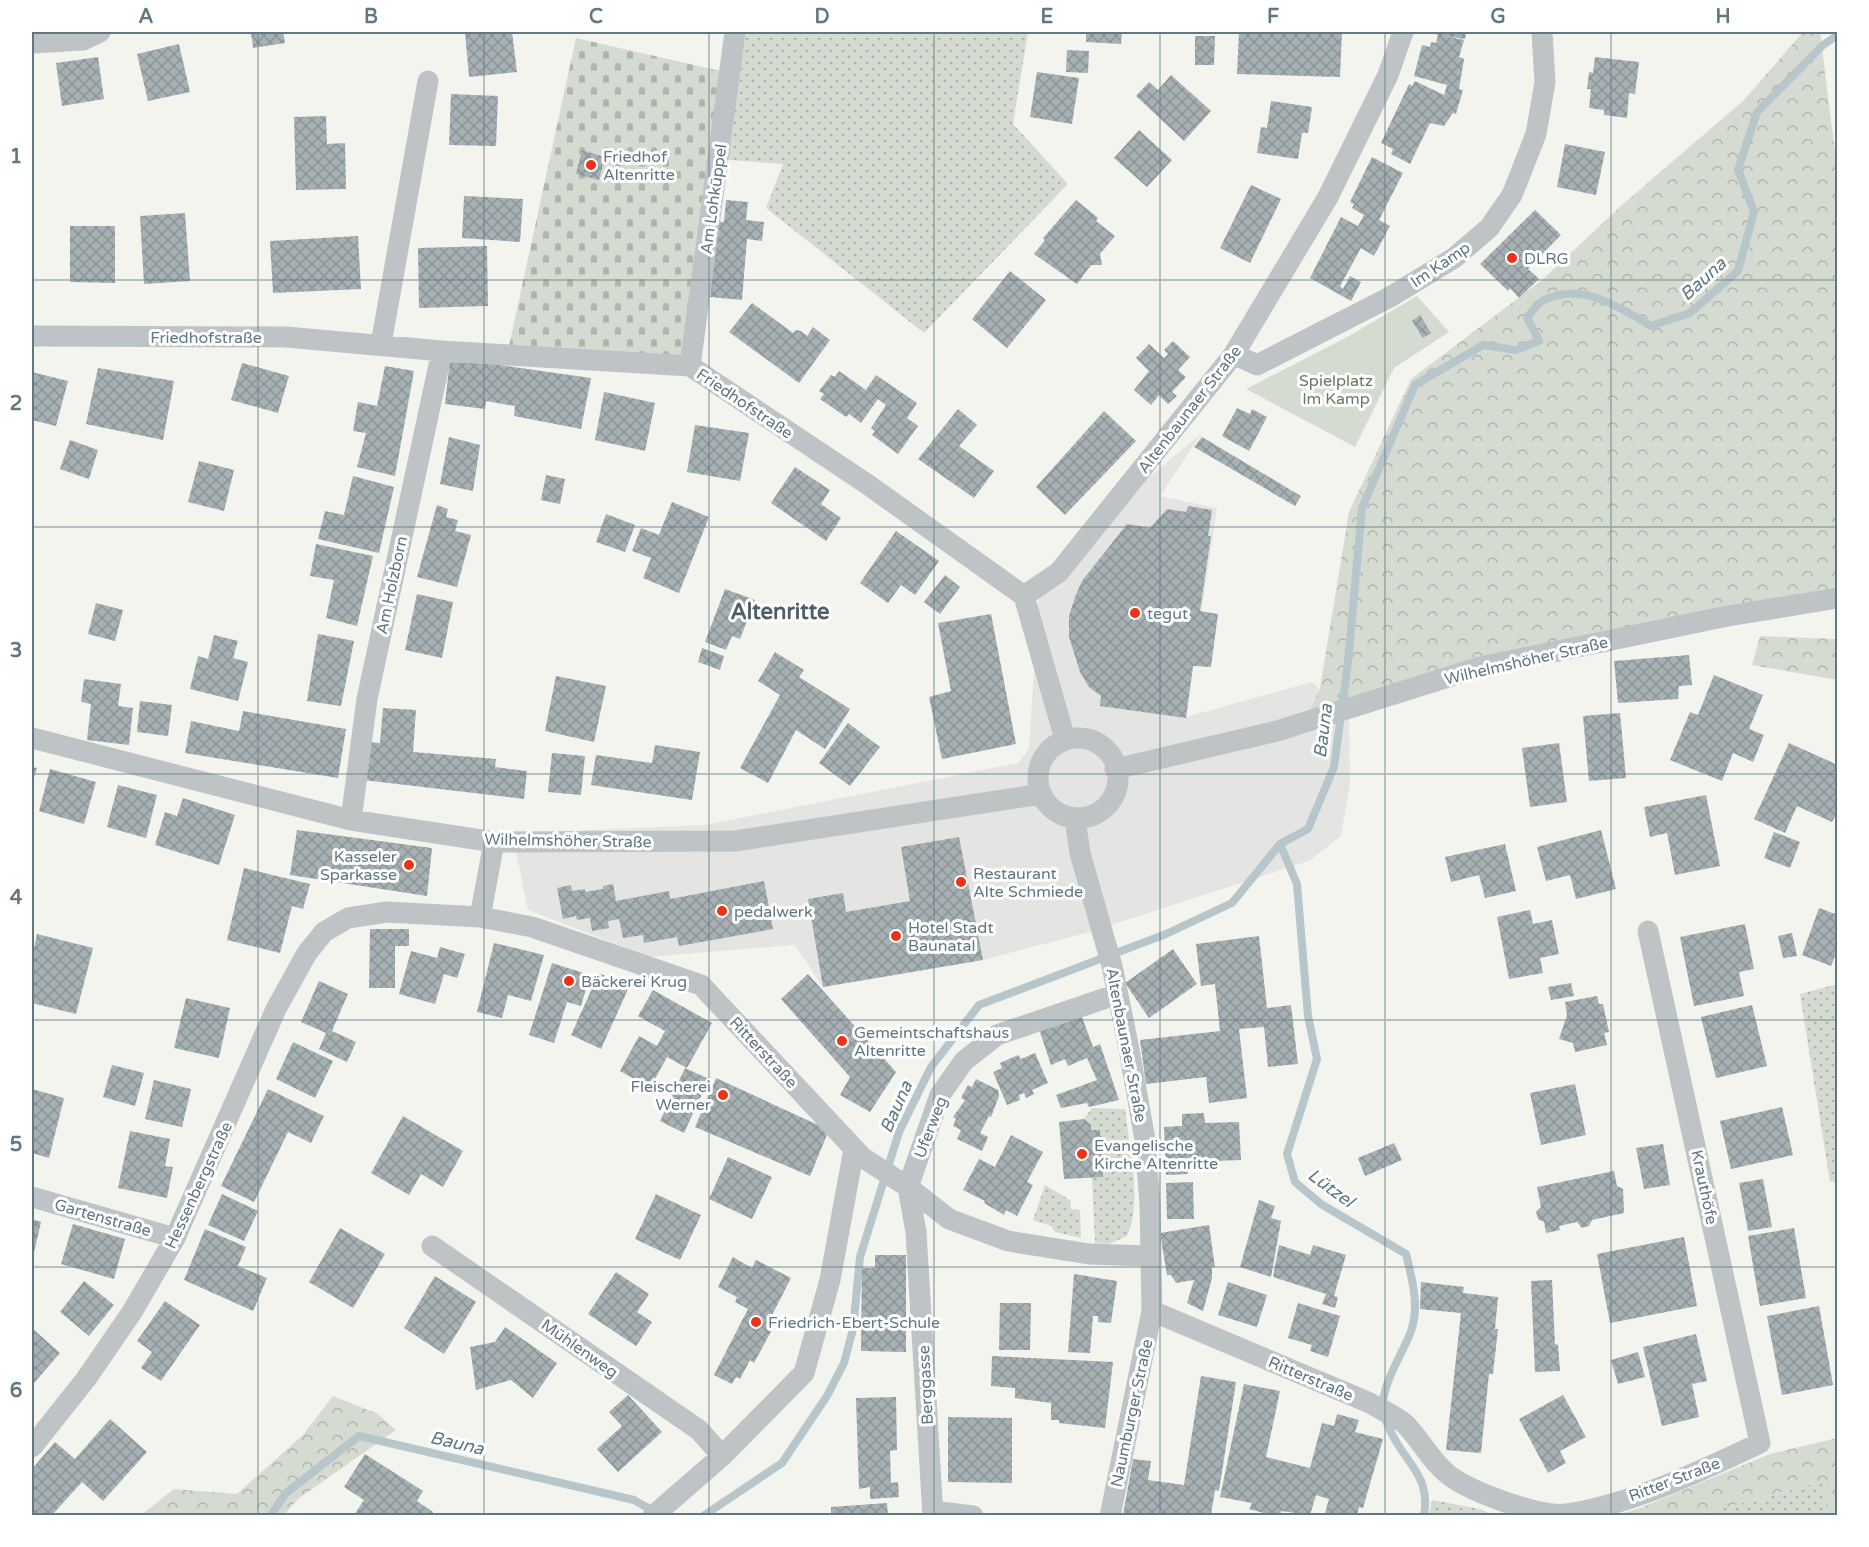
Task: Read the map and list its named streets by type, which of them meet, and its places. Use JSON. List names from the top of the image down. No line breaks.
{"streets":{"street":["Am Lohküppel","Im Kamp","Friedhofstraße","Altenbaunaer Straße","Am Holzborn","Wilhelmshöher Straße","Ritterstraße","Uferweg","Hessenbergstraße","Krauthöfe","Gartenstraße","Mühlenweg","Berggasse","Naumburger Straße","Ritter Straße"]},"crossings":[["Am Lohküppel","Friedhofstraße"],["Im Kamp","Altenbaunaer Straße"],["Friedhofstraße","Altenbaunaer Straße"],["Friedhofstraße","Am Holzborn"],["Altenbaunaer Straße","Wilhelmshöher Straße"],["Altenbaunaer Straße","Ritterstraße"],["Altenbaunaer Straße","Uferweg"],["Altenbaunaer Straße","Naumburger Straße"],["Am Holzborn","Wilhelmshöher Straße"],["Ritterstraße","Uferweg"],["Ritterstraße","Hessenbergstraße"],["Ritterstraße","Berggasse"],["Ritterstraße","Naumburger Straße"],["Ritterstraße","Ritter Straße"],["Uferweg","Berggasse"],["Hessenbergstraße","Gartenstraße"],["Krauthöfe","Ritter Straße"]],"districts":["Altenritte"],"water":["Bauna","Lützel"],"parks":["Spielplatz Im Kamp"],"places":["Friedhof Altenritte","DLRG","tegut","Kasseler Sparkasse","Restaurant Alte Schmiede","pedalwerk","Hotel Stadt Baunatal","Bäckerei Krug","Gemeintschaftshaus Altenritte","Fleischerei Werner","Evangelische Kirche Altenritte","Friedrich-Ebert-Schule"],"grid":{"columns":["A","B","C","D","E","F","G","H"],"rows":["1","2","3","4","5","6"]}}
